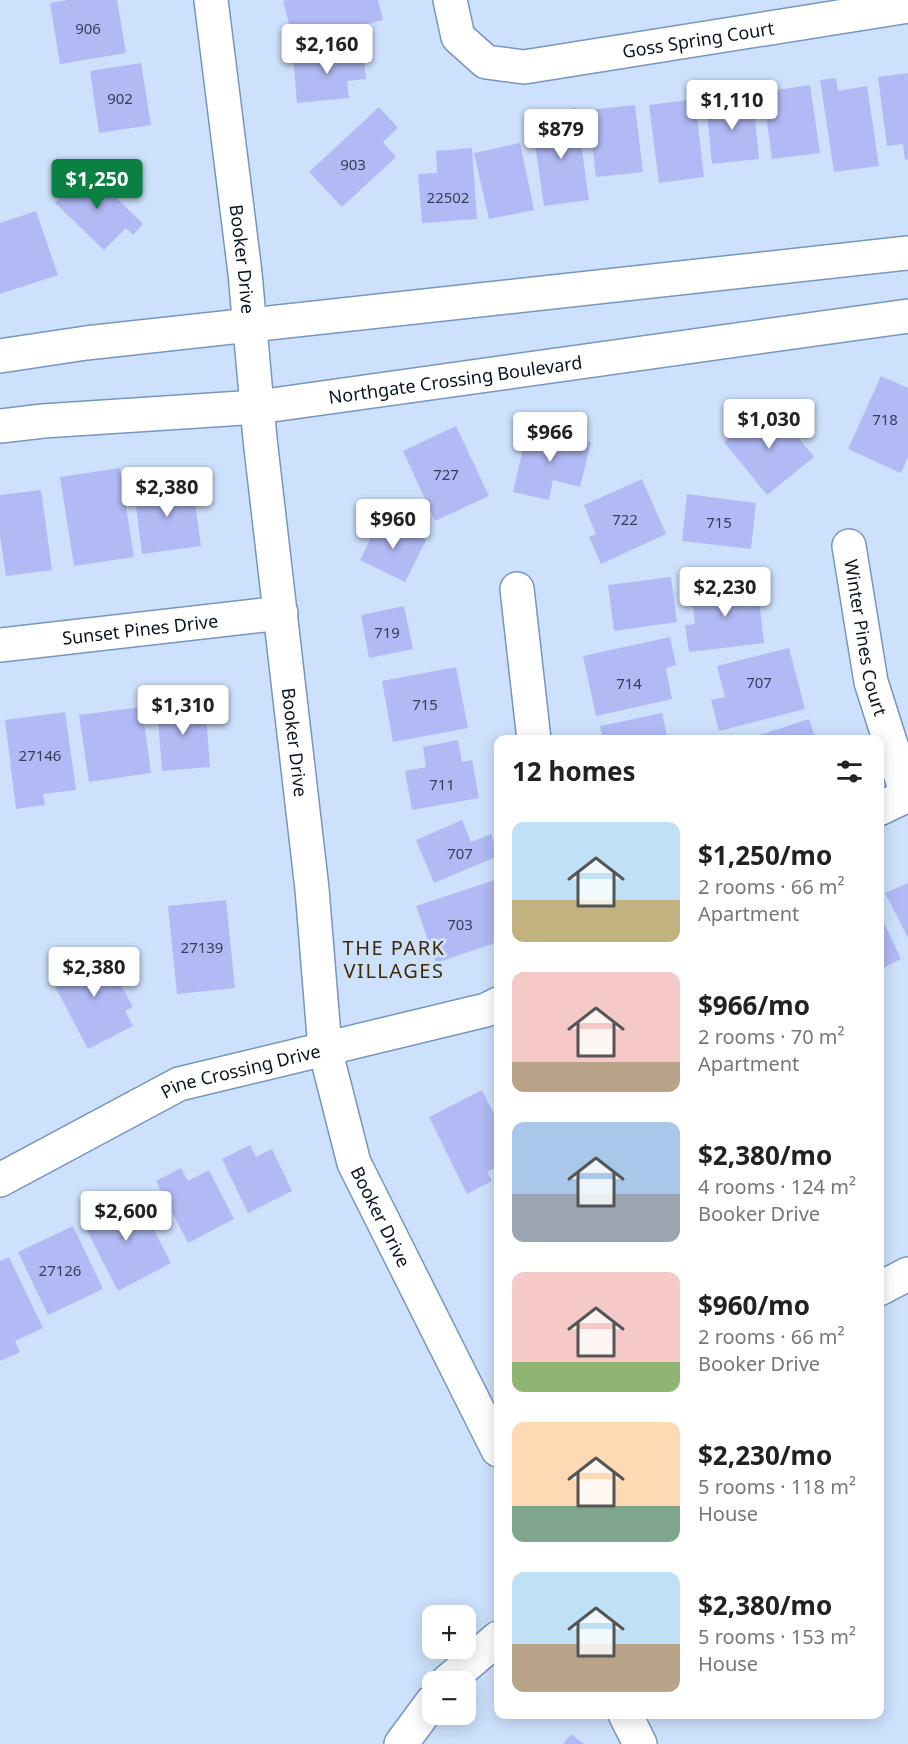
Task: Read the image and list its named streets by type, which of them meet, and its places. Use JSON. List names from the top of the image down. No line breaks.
{"streets":{"street":["Goss Spring Court","Booker Drive","Northgate Crossing Boulevard","Sunset Pines Drive","Winter Pines Court","Pine Crossing Drive"]},"crossings":[["Booker Drive","Northgate Crossing Boulevard"],["Booker Drive","Sunset Pines Drive"],["Booker Drive","Pine Crossing Drive"]],"districts":["THE PARK VILLAGES"],"house_numbers":["906","902","903","22502","718","727","722","715","719","707","714","715","27146","711","707","703","27139","27126"],"page":{"price":["$2,160","$1,110","$879","$1,250","$1,030","$966","$2,380","$960","$2,230","$1,310","$2,380","$2,600"],"heading":"12 homes","list":[{"name":"$1,250/mo","note":"2 rooms · 66 m² · Apartment"},{"name":"$966/mo","note":"2 rooms · 70 m² · Apartment"},{"name":"$2,380/mo","note":"4 rooms · 124 m² · Booker Drive"},{"name":"$960/mo","note":"2 rooms · 66 m² · Booker Drive"},{"name":"$2,230/mo","note":"5 rooms · 118 m² · House"},{"name":"$2,380/mo","note":"5 rooms · 153 m² · House"}],"map_buttons":["+","−"]}}
